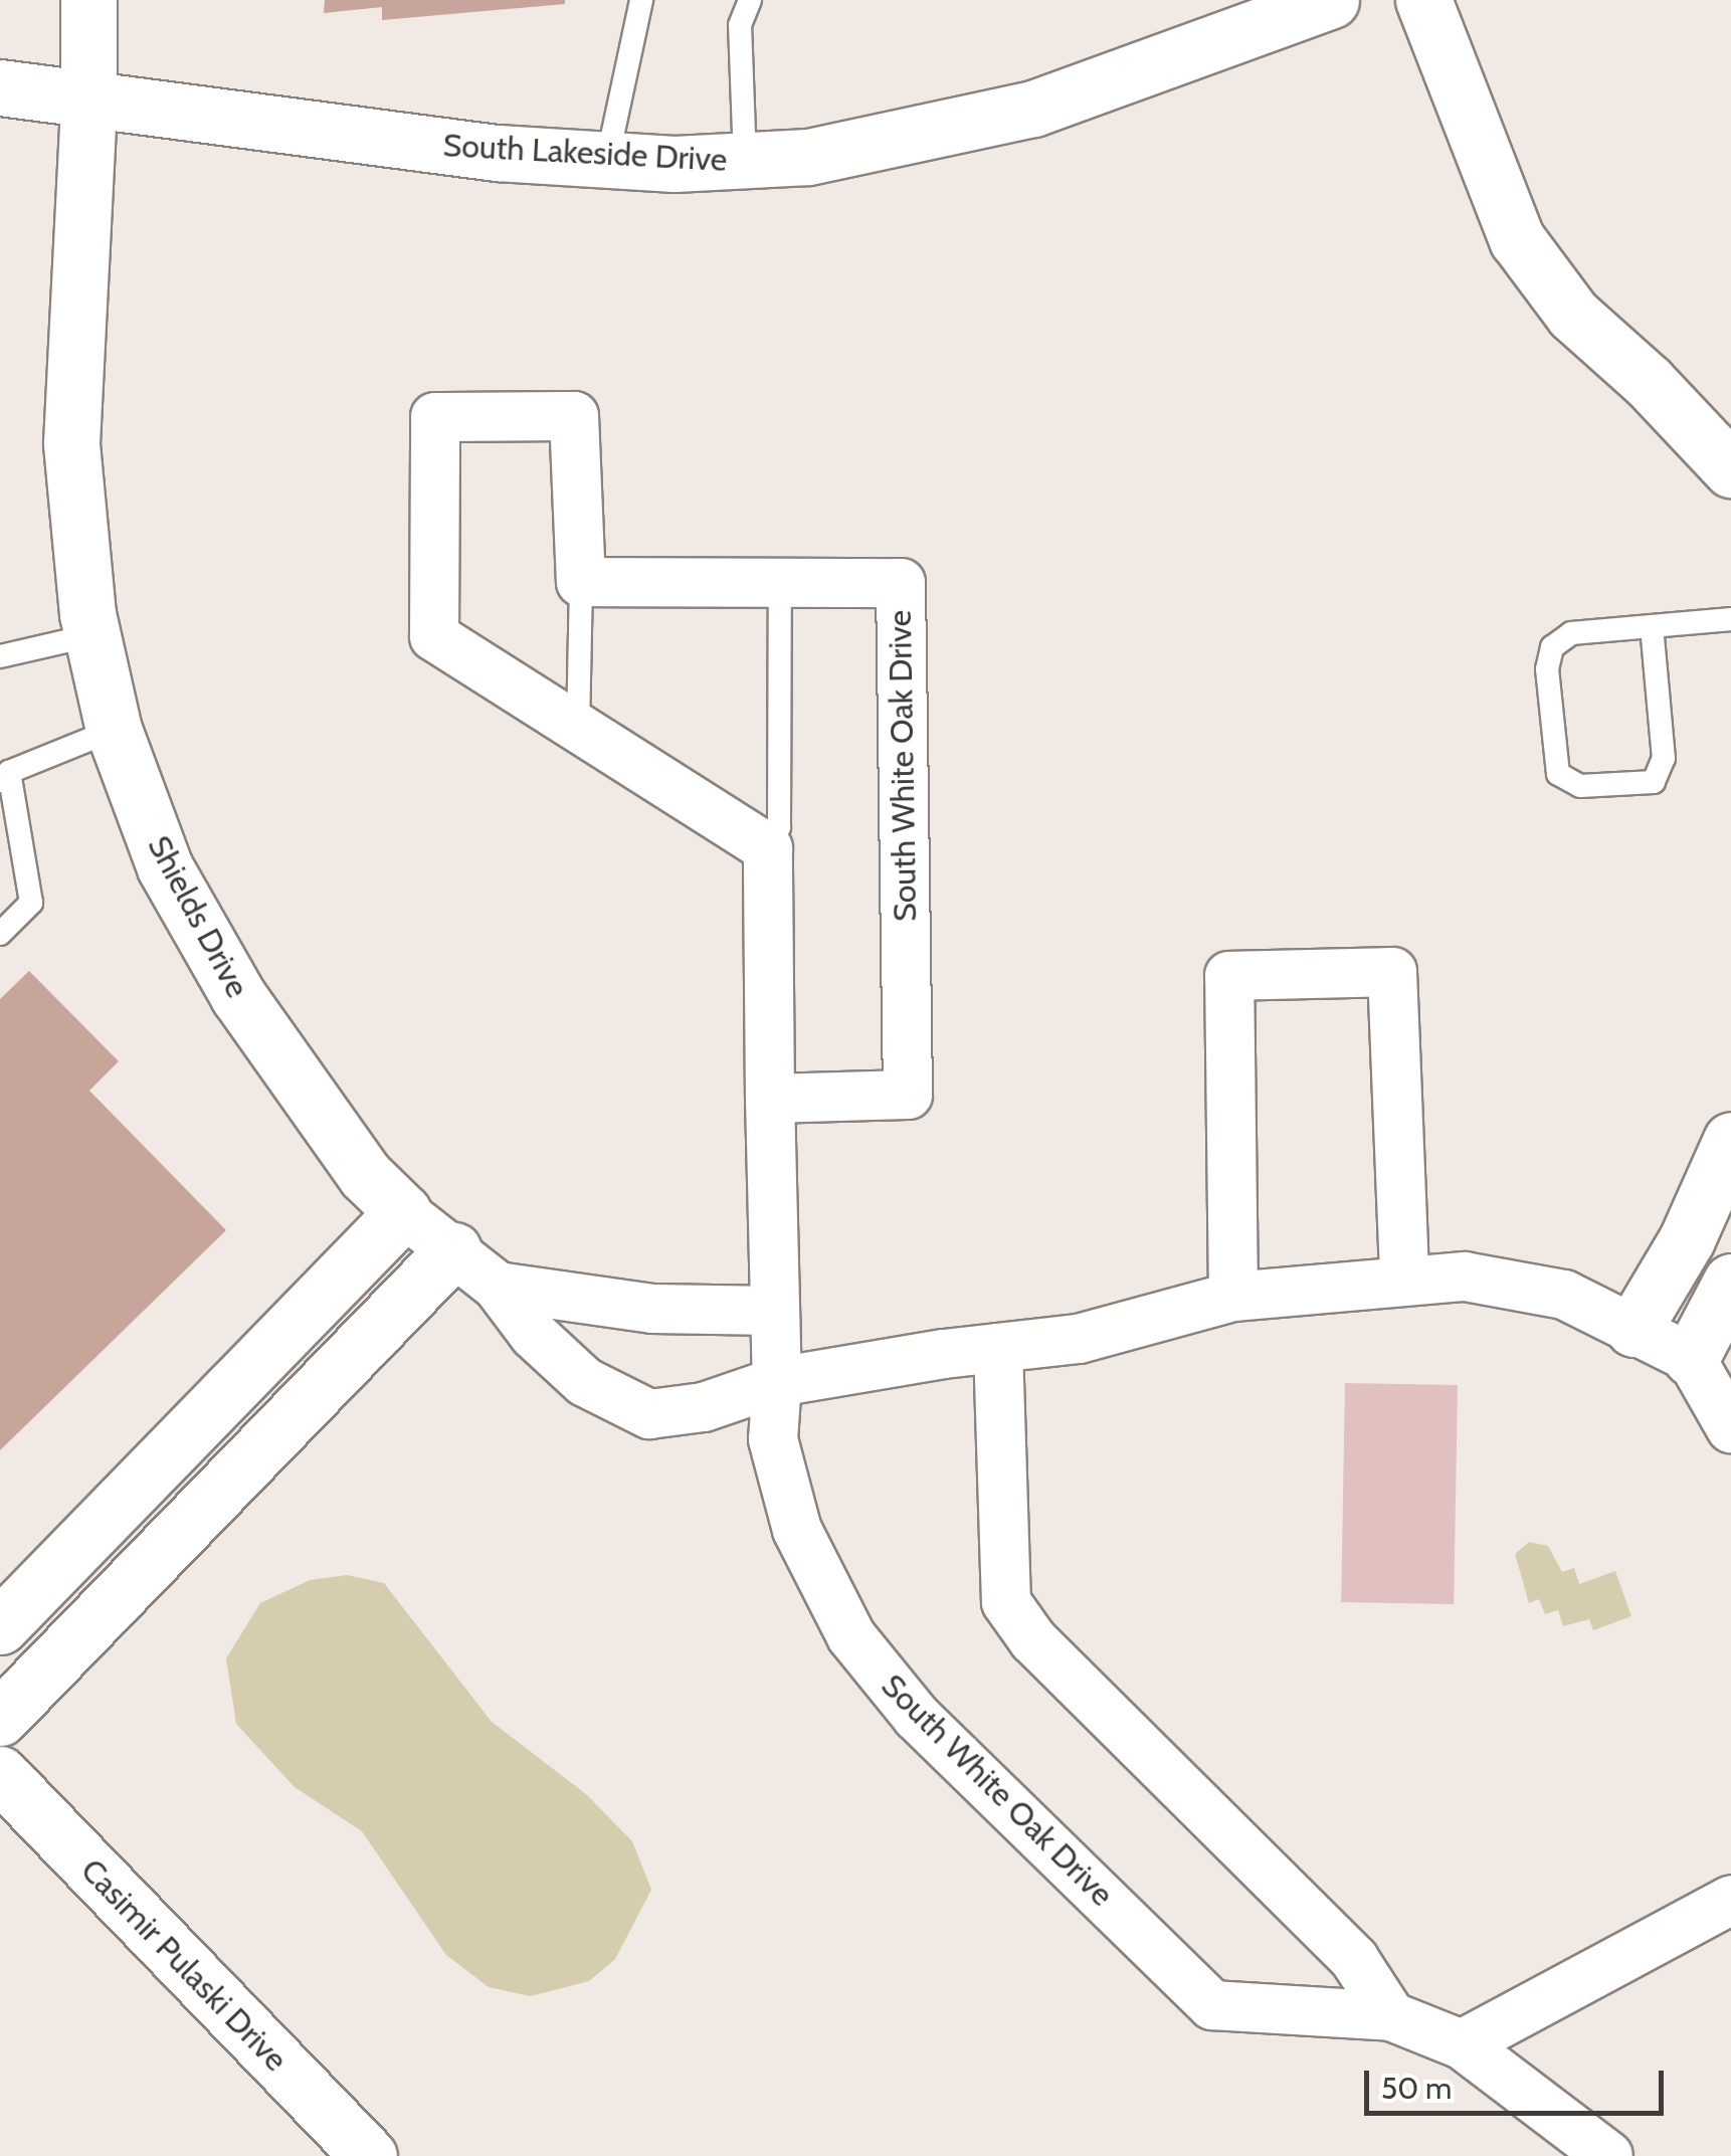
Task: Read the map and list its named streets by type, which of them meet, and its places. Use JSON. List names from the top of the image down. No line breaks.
{"streets":{"street":["South Lakeside Drive","South White Oak Drive","Shields Drive","Casimir Pulaski Drive"]},"crossings":[["South Lakeside Drive","Shields Drive"]],"scale_bar":"50 m"}
